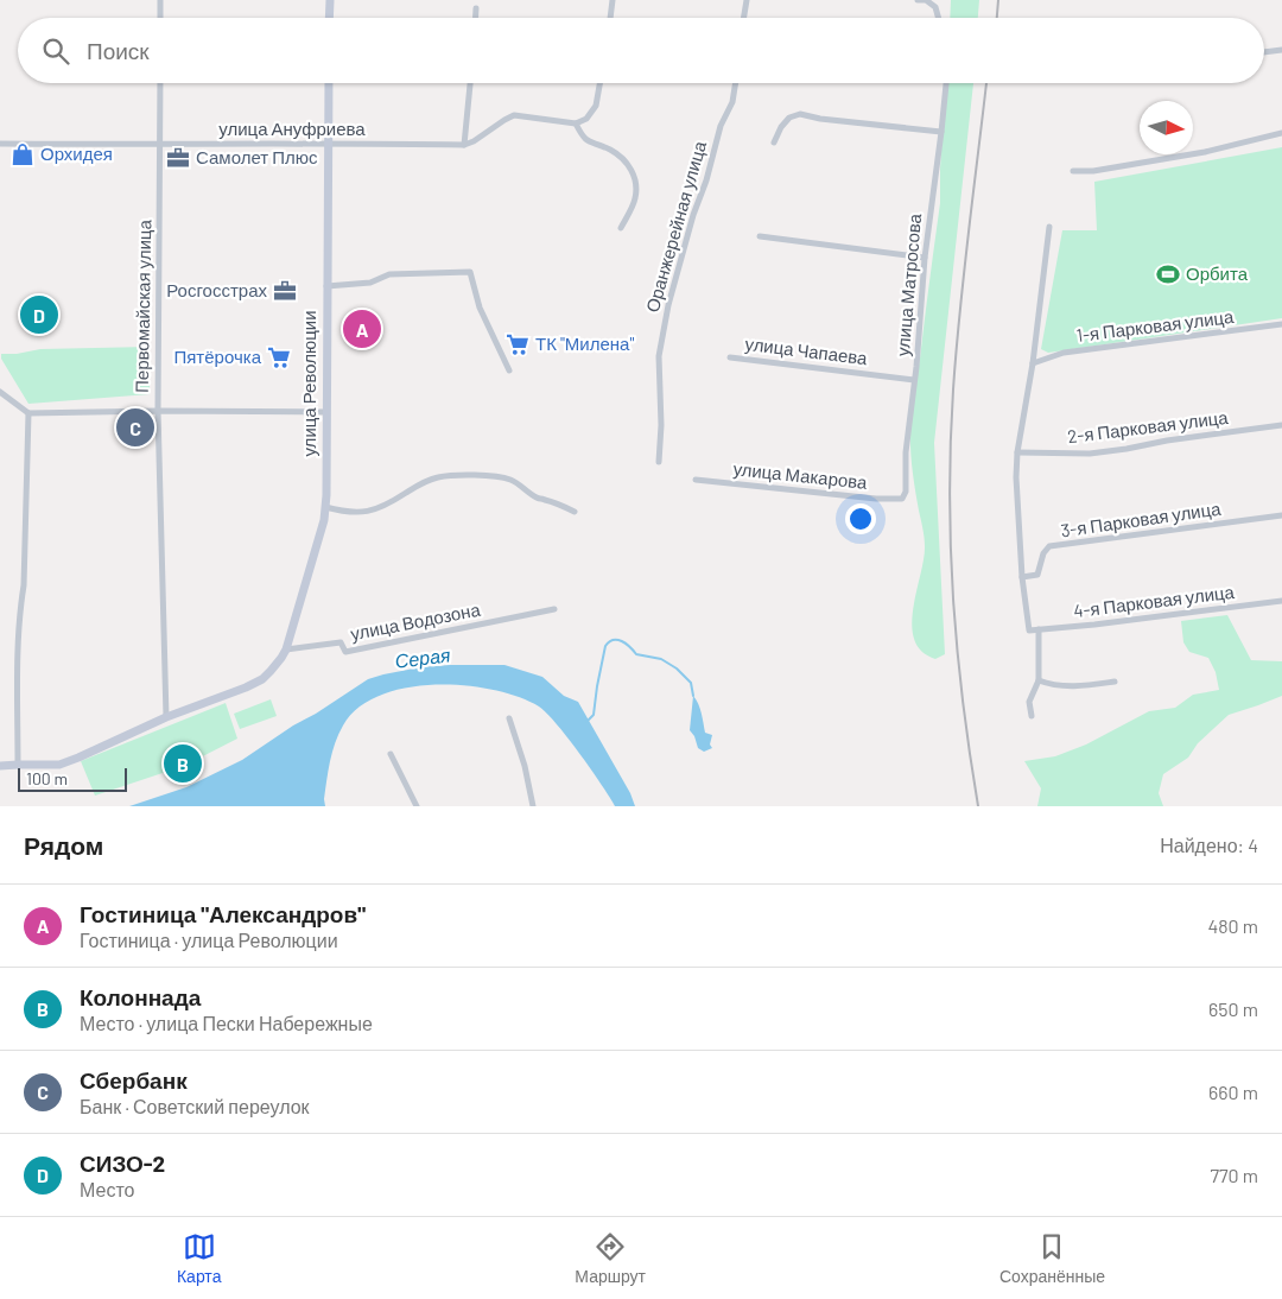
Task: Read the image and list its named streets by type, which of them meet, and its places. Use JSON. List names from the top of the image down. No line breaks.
{"streets":{"main road":["улица Революции"],"street":["улица Ануфриева","Оранжерейная улица","улица Матросова","Первомайская улица","1-я Парковая улица","улица Чапаева","2-я Парковая улица","улица Макарова","3-я Парковая улица","4-я Парковая улица","улица Водозона"]},"crossings":[["улица Ануфриева","Первомайская улица"],["улица Ануфриева","улица Революции"],["улица Матросова","улица Чапаева"],["улица Матросова","улица Макарова"],["Первомайская улица","улица Революции"],["улица Революции","улица Водозона"],["3-я Парковая улица","4-я Парковая улица"]],"water":["Серая"],"places":{"shop":["Орхидея"],"office":["Самолет Плюс","Росгосстрах"],"sports":["Орбита"],"supermarket":["ТК \"Милена\"","Пятёрочка"]},"scale_bar":"100 m","north":"right","page":{"search":"Поиск","pins":["D","A","C","B"],"scale":"100 m","heading":["Рядом","Найдено: 4"],"list":[{"mark":"A","name":"Гостиница \"Александров\"","note":"Гостиница · улица Революции","value":"480 m"},{"mark":"B","name":"Колоннада","note":"Место · улица Пески Набережные","value":"650 m"},{"mark":"C","name":"Сбербанк","note":"Банк · Советский переулок","value":"660 m"},{"mark":"D","name":"СИЗО-2","note":"Место","value":"770 m"}],"nav":["Карта","Маршрут","Сохранённые"]}}
